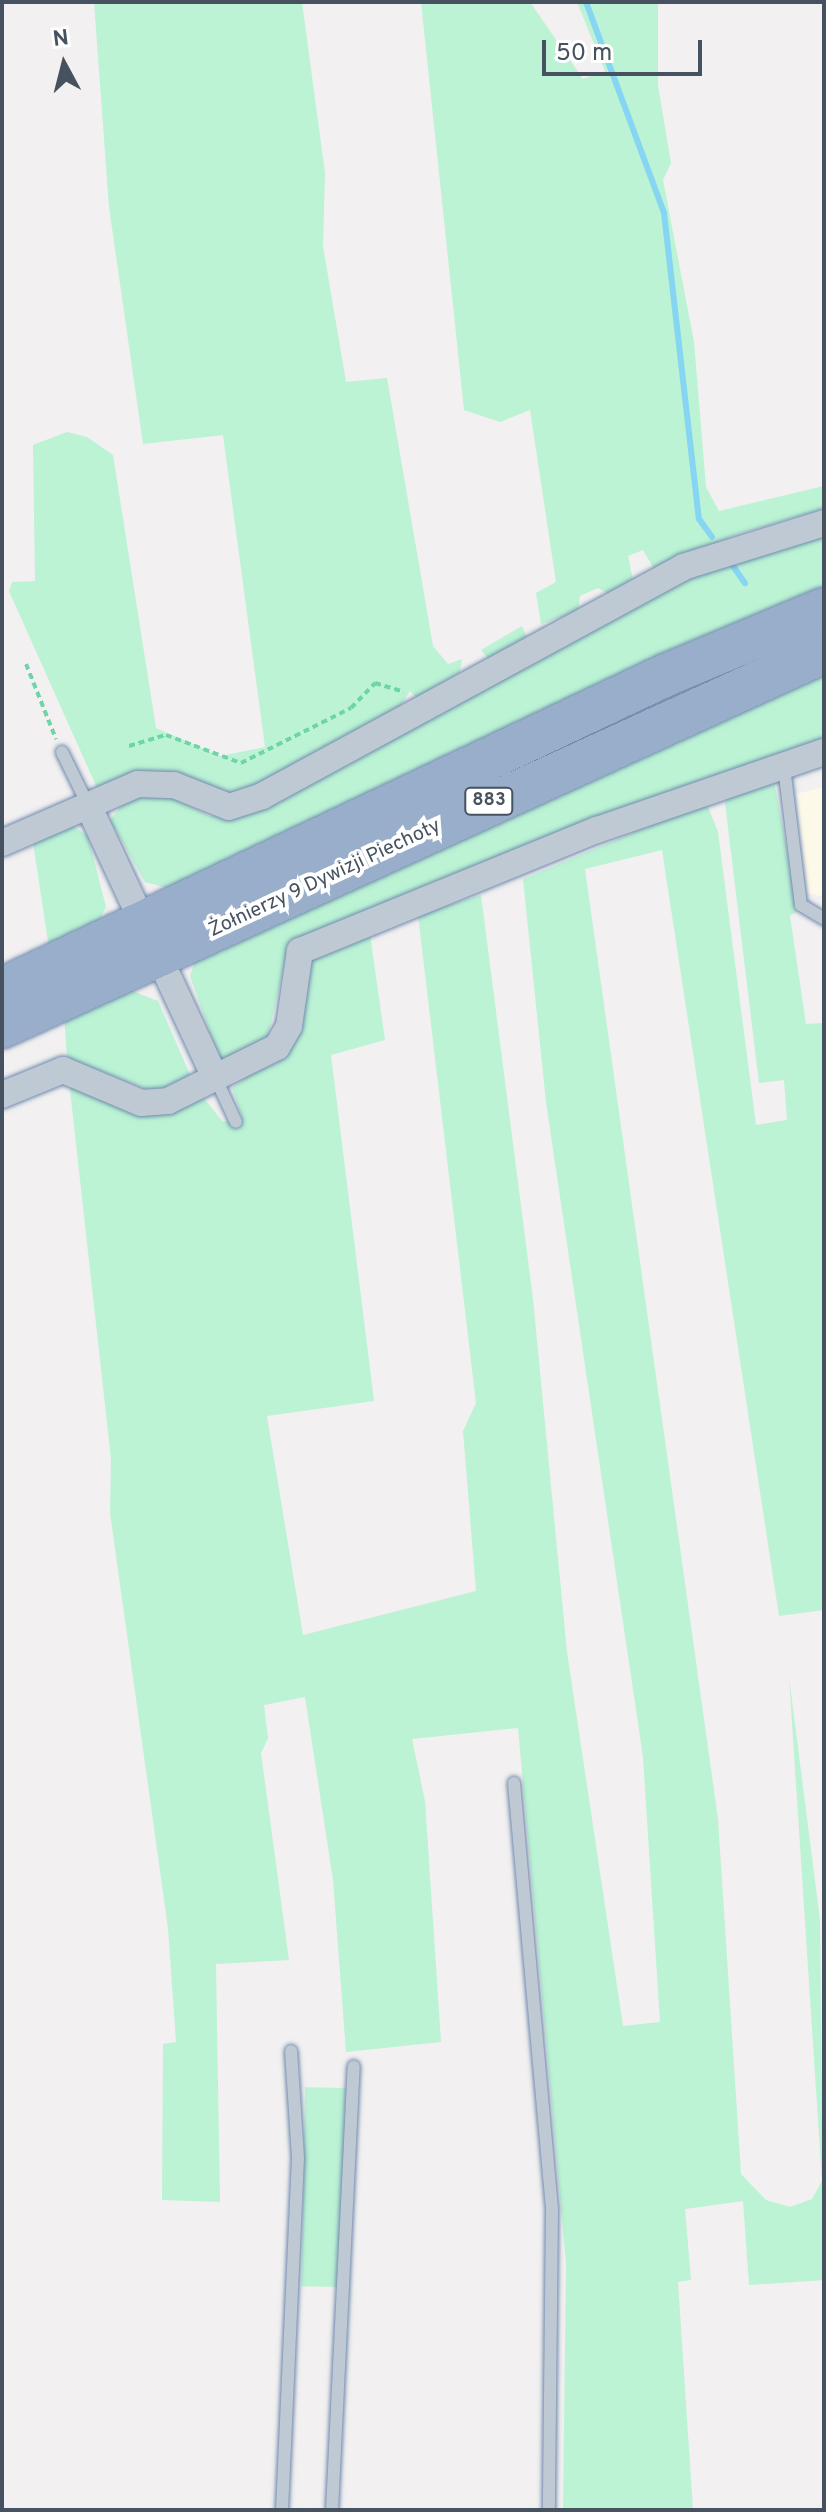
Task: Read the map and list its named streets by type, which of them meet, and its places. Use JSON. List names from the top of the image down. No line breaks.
{"streets":{"highway":["883","Żołnierzy 9 Dywizji Piechoty"]},"scale_bar":"50 m","north":"top"}
